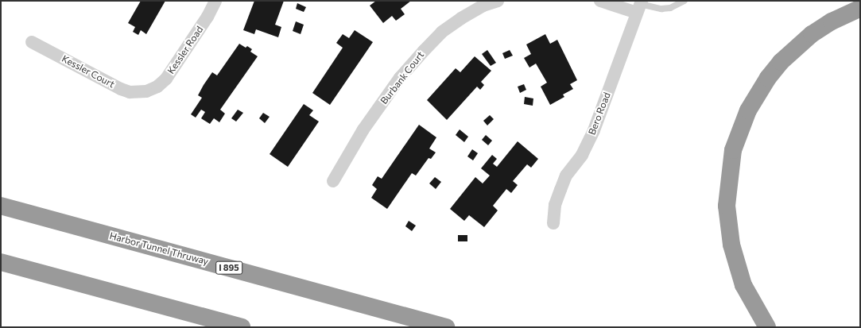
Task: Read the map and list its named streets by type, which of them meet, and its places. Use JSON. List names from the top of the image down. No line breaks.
{"streets":{"highway":["Harbor Tunnel Thruway","I 895"],"street":["Kessler Road","Kessler Court","Burbank Court","Bero Road"]},"crossings":[["Kessler Road","Kessler Court"]]}
